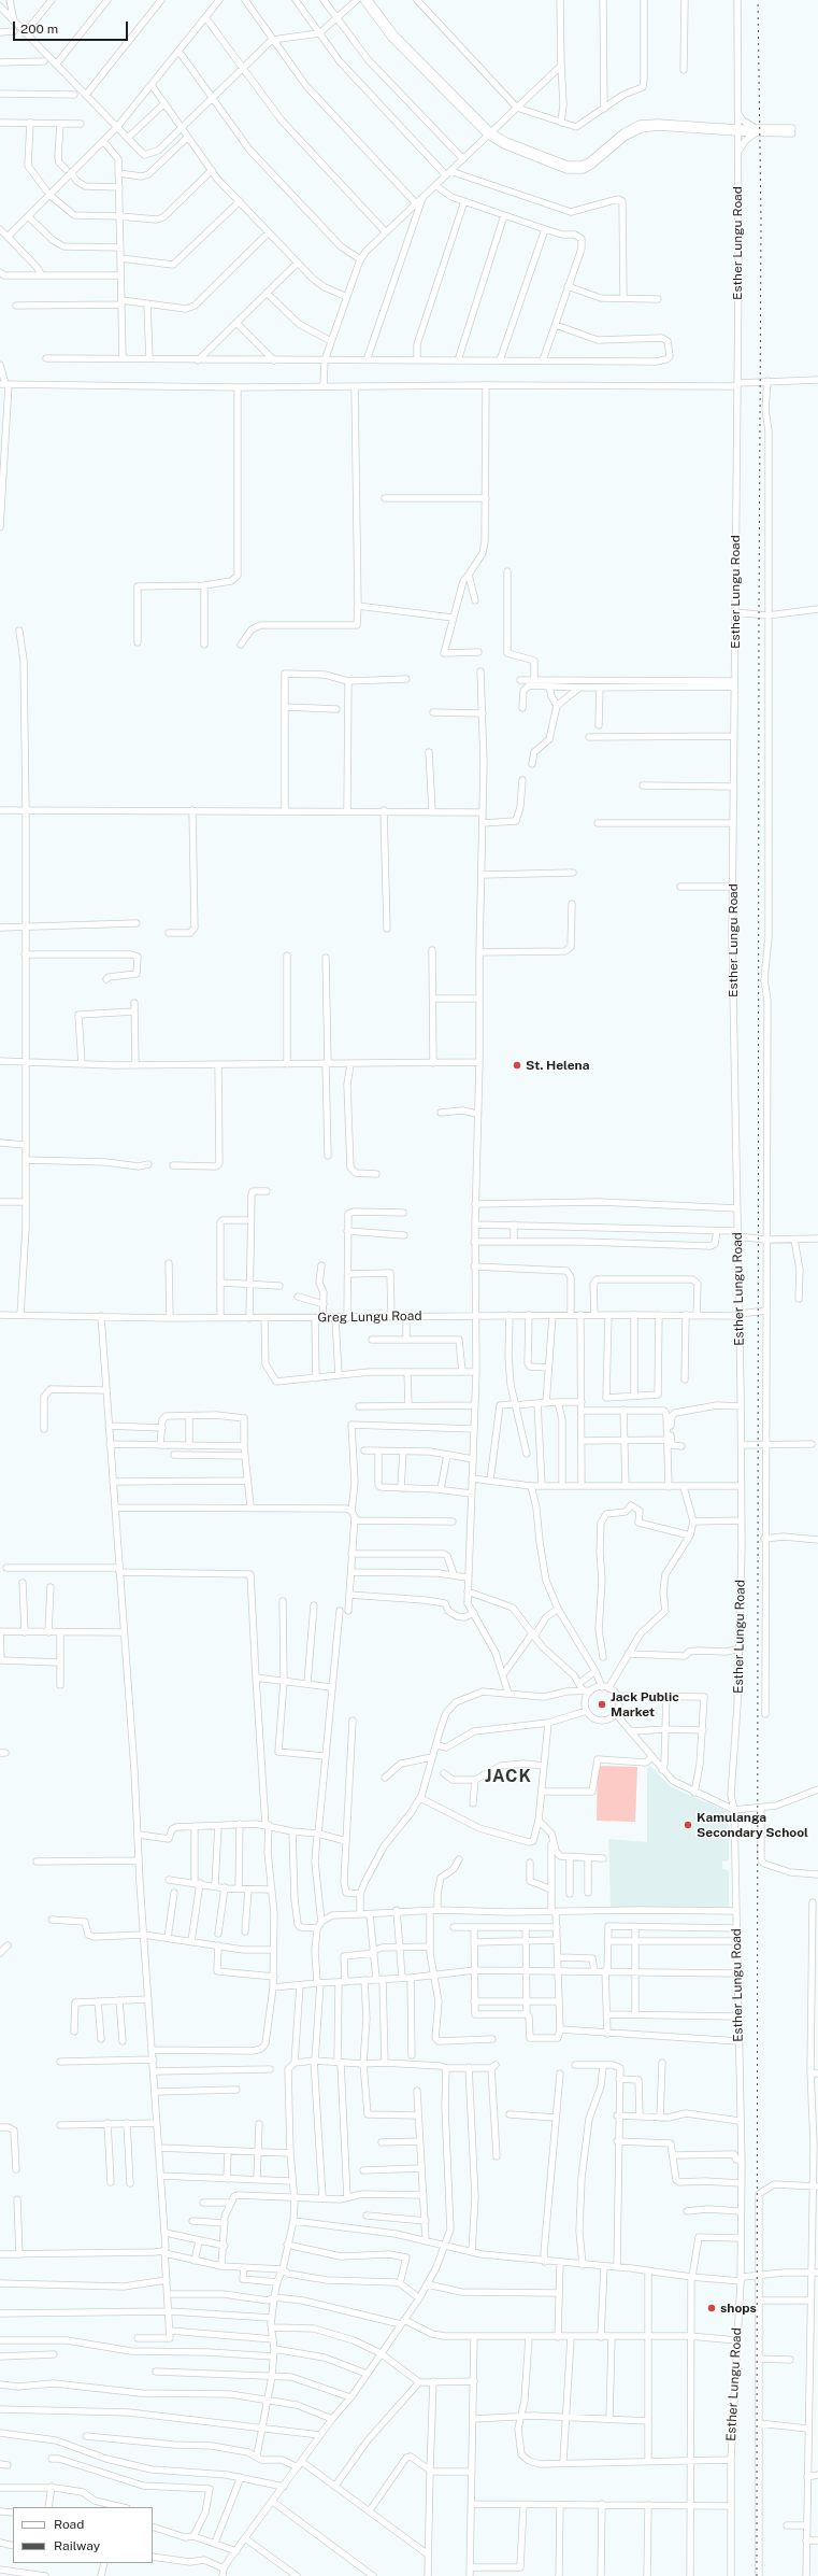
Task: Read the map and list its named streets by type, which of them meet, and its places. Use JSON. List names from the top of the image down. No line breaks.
{"streets":{"street":["Esther Lungu Road","Greg Lungu Road"]},"crossings":[["Esther Lungu Road","Greg Lungu Road"]],"districts":["JACK"],"places":["St. Helena","Jack Public Market","Kamulanga Secondary School","shops"],"legend":["Road","Railway"],"scale_bar":"200 m"}
